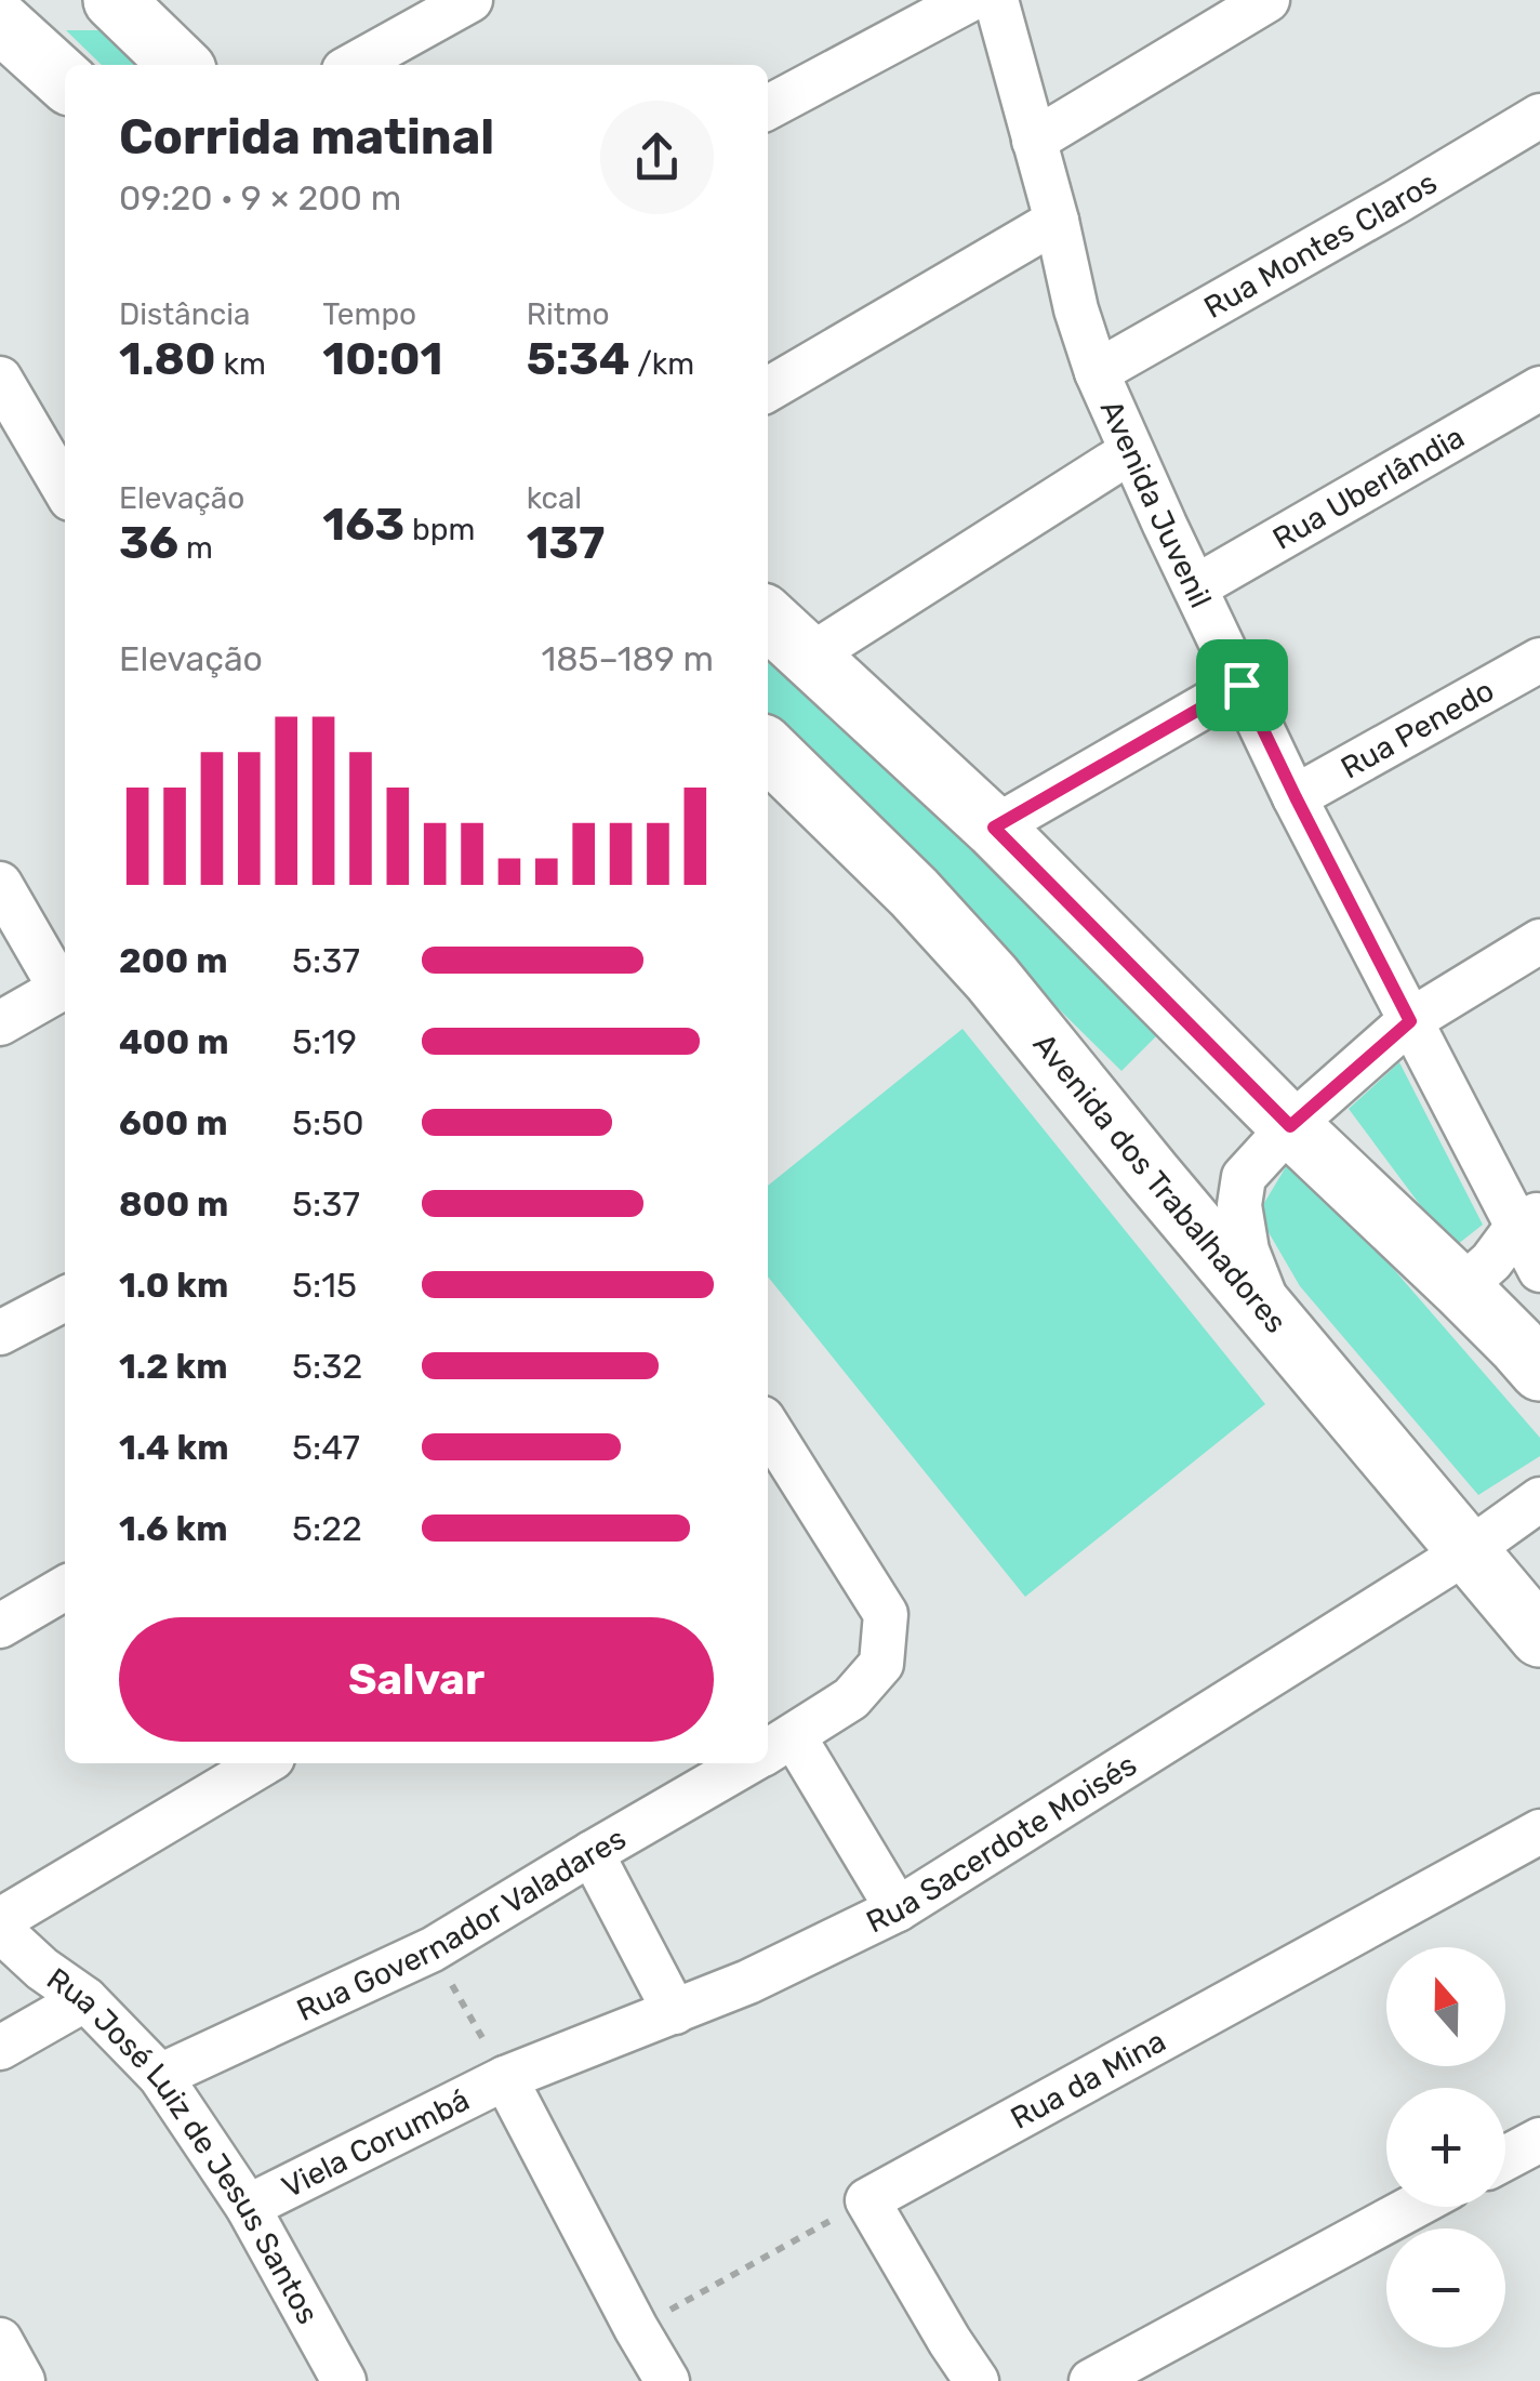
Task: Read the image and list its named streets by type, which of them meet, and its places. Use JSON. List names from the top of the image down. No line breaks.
{"streets":{"street":["Rua Montes Claros","Rua Uberlândia","Avenida Juvenil","Rua Penedo","Avenida dos Trabalhadores","Rua Sacerdote Moisés","Rua Governador Valadares","Rua da Mina","Viela Corumbá","Rua José Luiz de Jesus Santos"]},"crossings":[["Rua Montes Claros","Avenida Juvenil"],["Rua Uberlândia","Avenida Juvenil"],["Avenida Juvenil","Rua Penedo"],["Avenida dos Trabalhadores","Rua Sacerdote Moisés"],["Rua Sacerdote Moisés","Viela Corumbá"],["Rua Governador Valadares","Rua José Luiz de Jesus Santos"],["Viela Corumbá","Rua José Luiz de Jesus Santos"]],"north":"top","page":{"heading":["Corrida matinal","09:20 · 9 × 200 m"],"stats":[["Distância","1.80 km"],["Tempo","10:01"],["Ritmo","5:34 /km"],["Elevação","36 m"],["163 bpm"],["kcal","137"]],"chart":["Elevação","185–189 m"],"list":[{"name":"200 m","note":"5:37"},{"name":"400 m","note":"5:19"},{"name":"600 m","note":"5:50"},{"name":"800 m","note":"5:37"},{"name":"1.0 km","note":"5:15"},{"name":"1.2 km","note":"5:32"},{"name":"1.4 km","note":"5:47"},{"name":"1.6 km","note":"5:22"}],"buttons":"Salvar","map_buttons":["+","−"]}}
